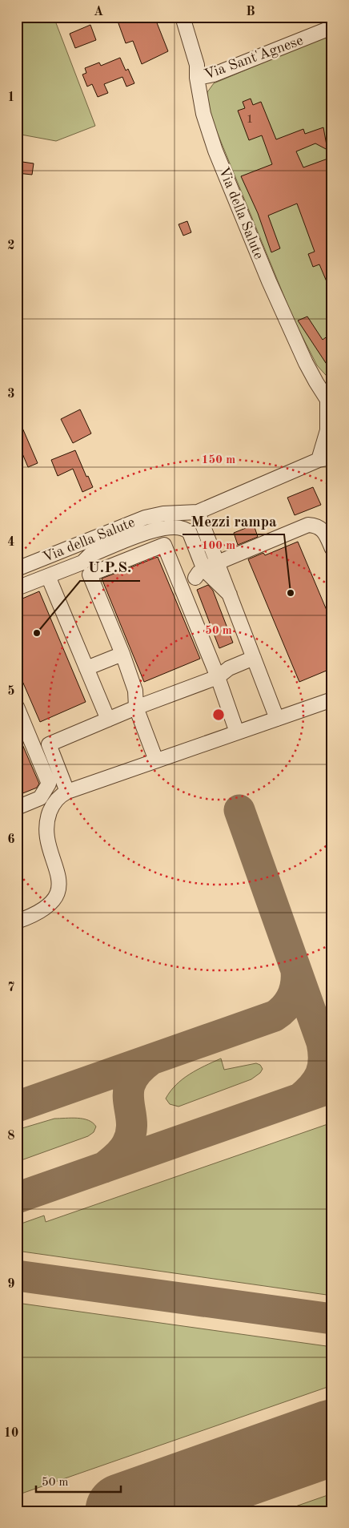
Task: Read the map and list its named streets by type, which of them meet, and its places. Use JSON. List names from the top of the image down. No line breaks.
{"streets":{"street":["Via Sant'Agnese","Via della Salute"]},"crossings":[["Via Sant'Agnese","Via della Salute"]],"places":["Mezzi rampa","U.P.S."],"house_numbers":["1"],"scale_bar":"50 m","grid":{"columns":["A","B"],"rows":["1","2","3","4","5","6","7","8","9","10"]},"rings":["150 m","100 m","50 m"]}
